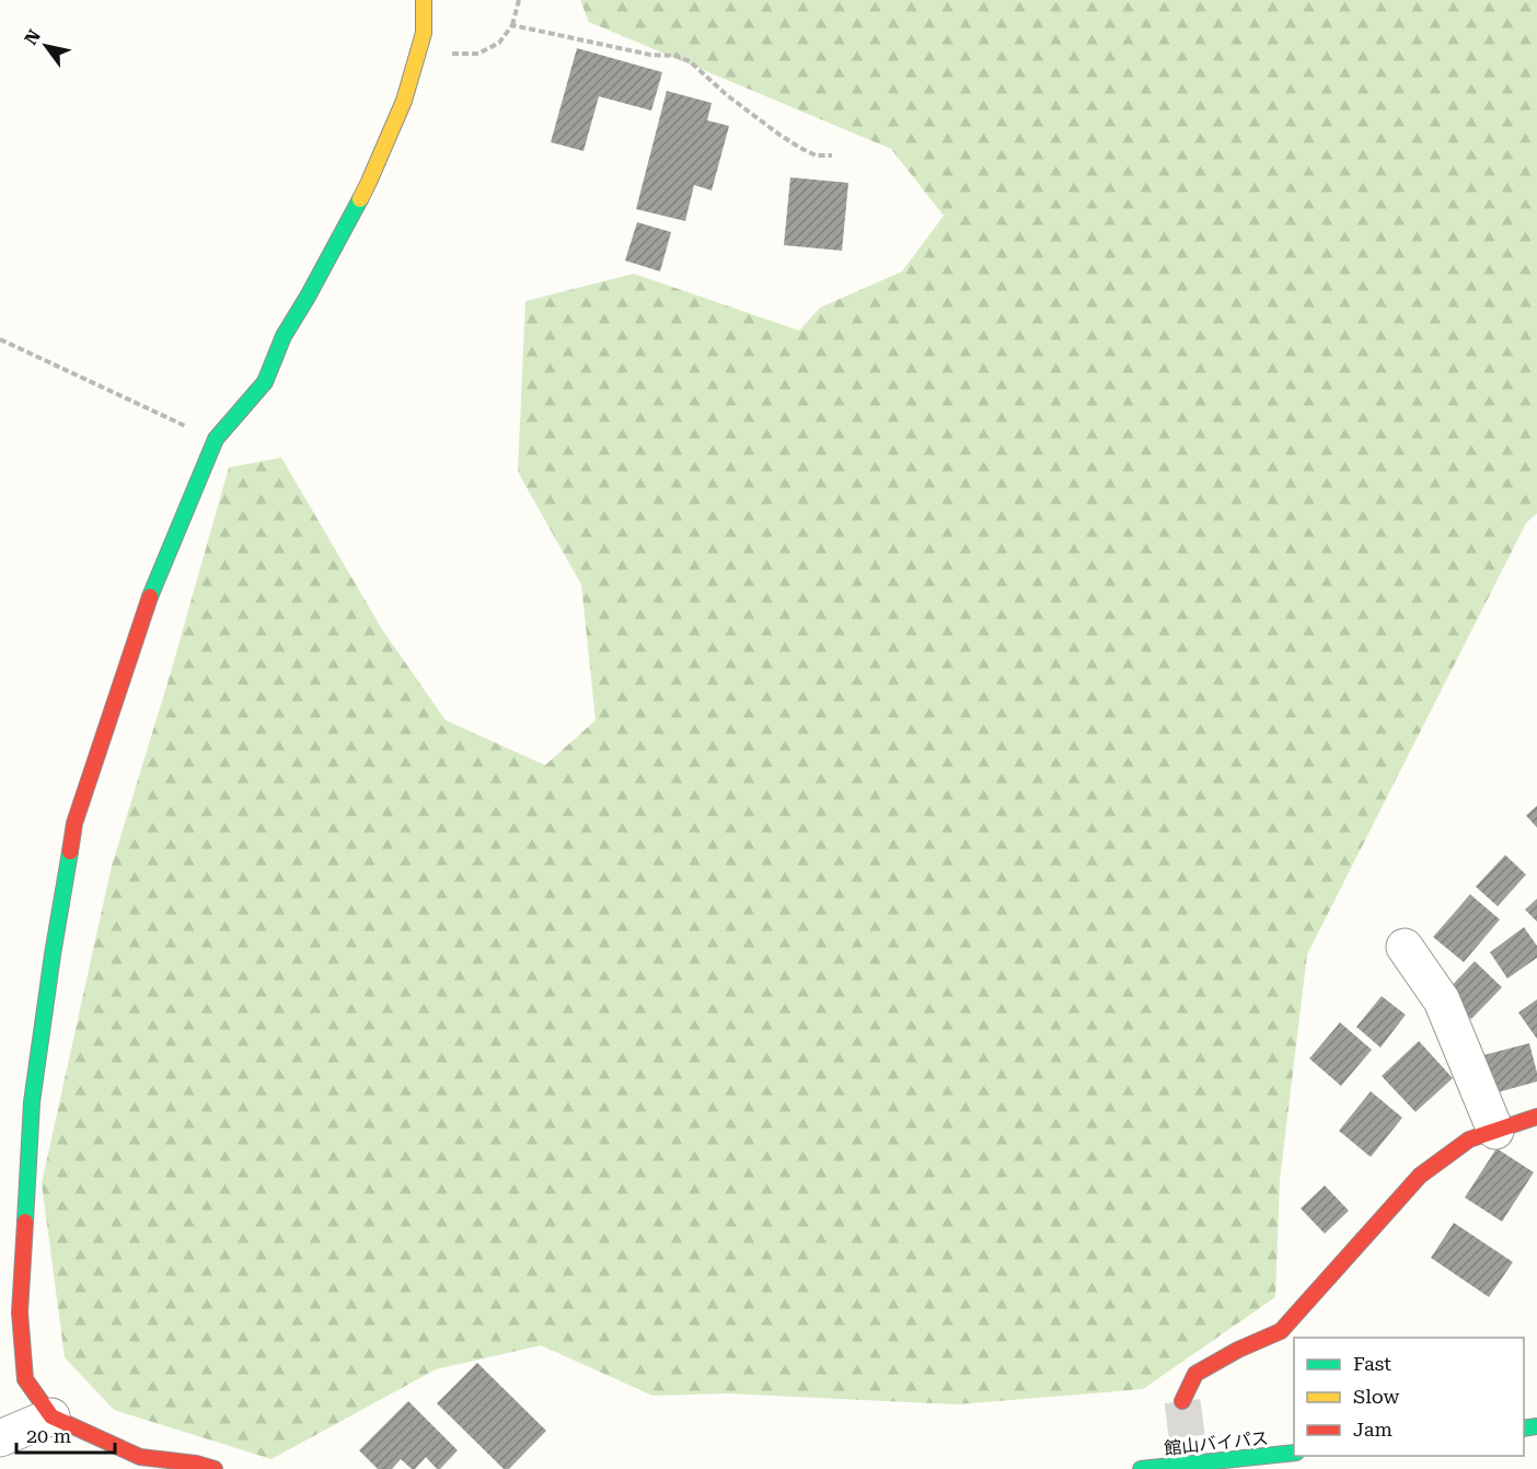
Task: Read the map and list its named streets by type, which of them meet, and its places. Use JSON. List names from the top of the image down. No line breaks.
{"streets":{"main road":["館山バイパス"]},"legend":["Fast","Slow","Jam"],"scale_bar":"20 m","north":"top left"}
